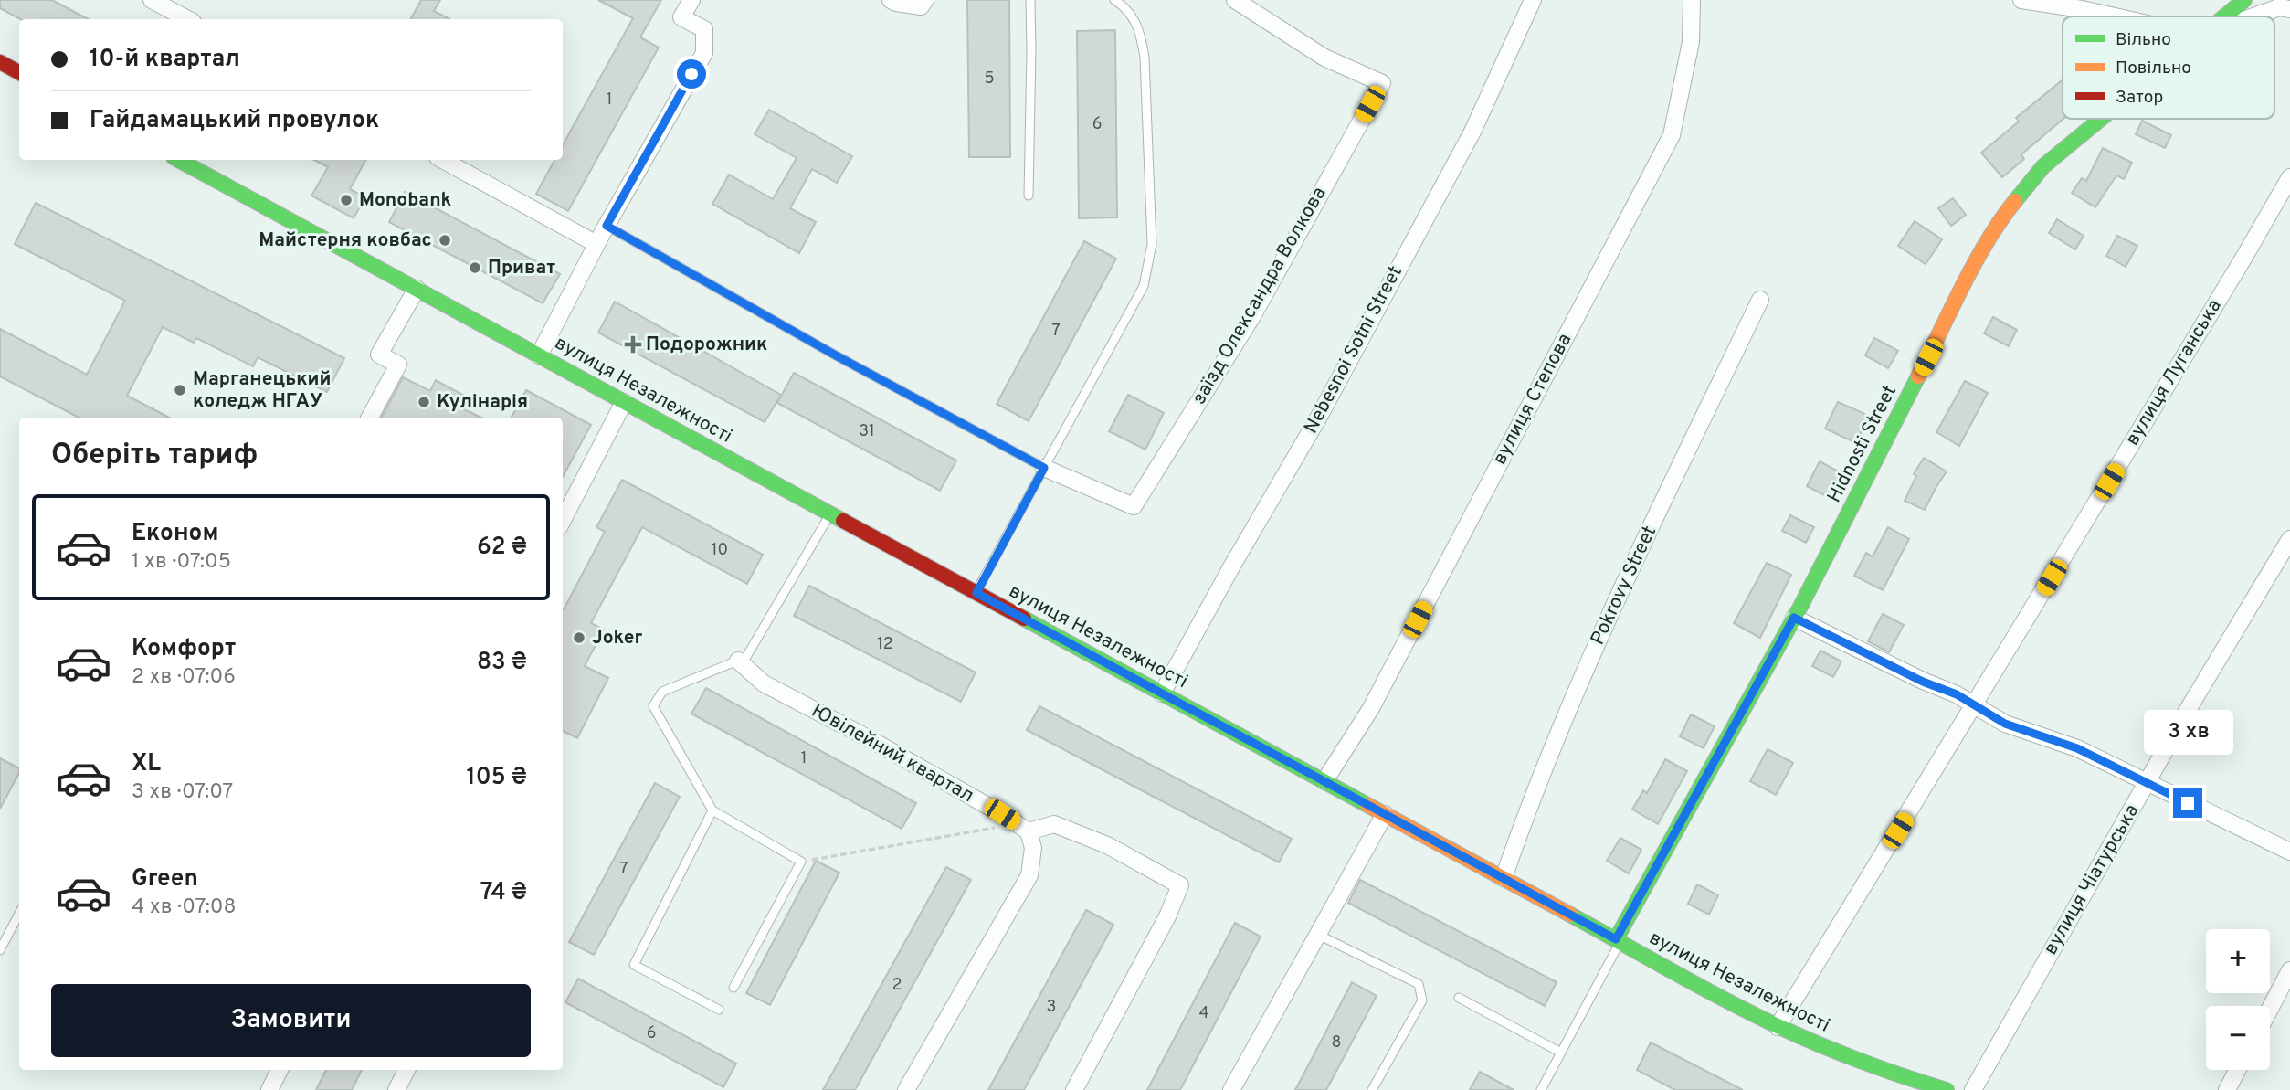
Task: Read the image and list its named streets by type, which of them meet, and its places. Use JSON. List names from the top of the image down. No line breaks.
{"streets":{"main road":["вулиця Незалежності","Hidnosti Street"],"street":["заїзд Олександра Волкова","Nebesnoi Sotni Street","вулиця Луганська","вулиця Степова","Pokrovy Street","Ювілейний квартал","вулиця Чіатурська"]},"crossings":[["Nebesnoi Sotni Street","вулиця Незалежності"],["вулиця Луганська","вулиця Незалежності"],["вулиця Незалежності","вулиця Степова"],["вулиця Незалежності","Hidnosti Street"],["вулиця Незалежності","Pokrovy Street"]],"places":{"other":["Monobank","Майстерня ковбас","Приват","Марганецький коледж НГАУ","Кулінарія","Joker"],"health":["Подорожник"]},"house_numbers":["5","1","6","7","31","10","12","1","7","2","3","4","6","8"],"legend":["Вільно","Повільно","Затор"],"page":{"banner":["10-й квартал","Гайдамацький провулок"],"heading":"Оберіть тариф","list":[{"name":"Економ","note":"1 хв · 07:05","value":"62 ₴"},{"name":"Комфорт","note":"2 хв · 07:06","value":"83 ₴"},{"name":"XL","note":"3 хв · 07:07","value":"105 ₴"},{"name":"Green","note":"4 хв · 07:08","value":"74 ₴"}],"bubble":"3 хв","map_buttons":["+","−"],"buttons":"Замовити"}}
